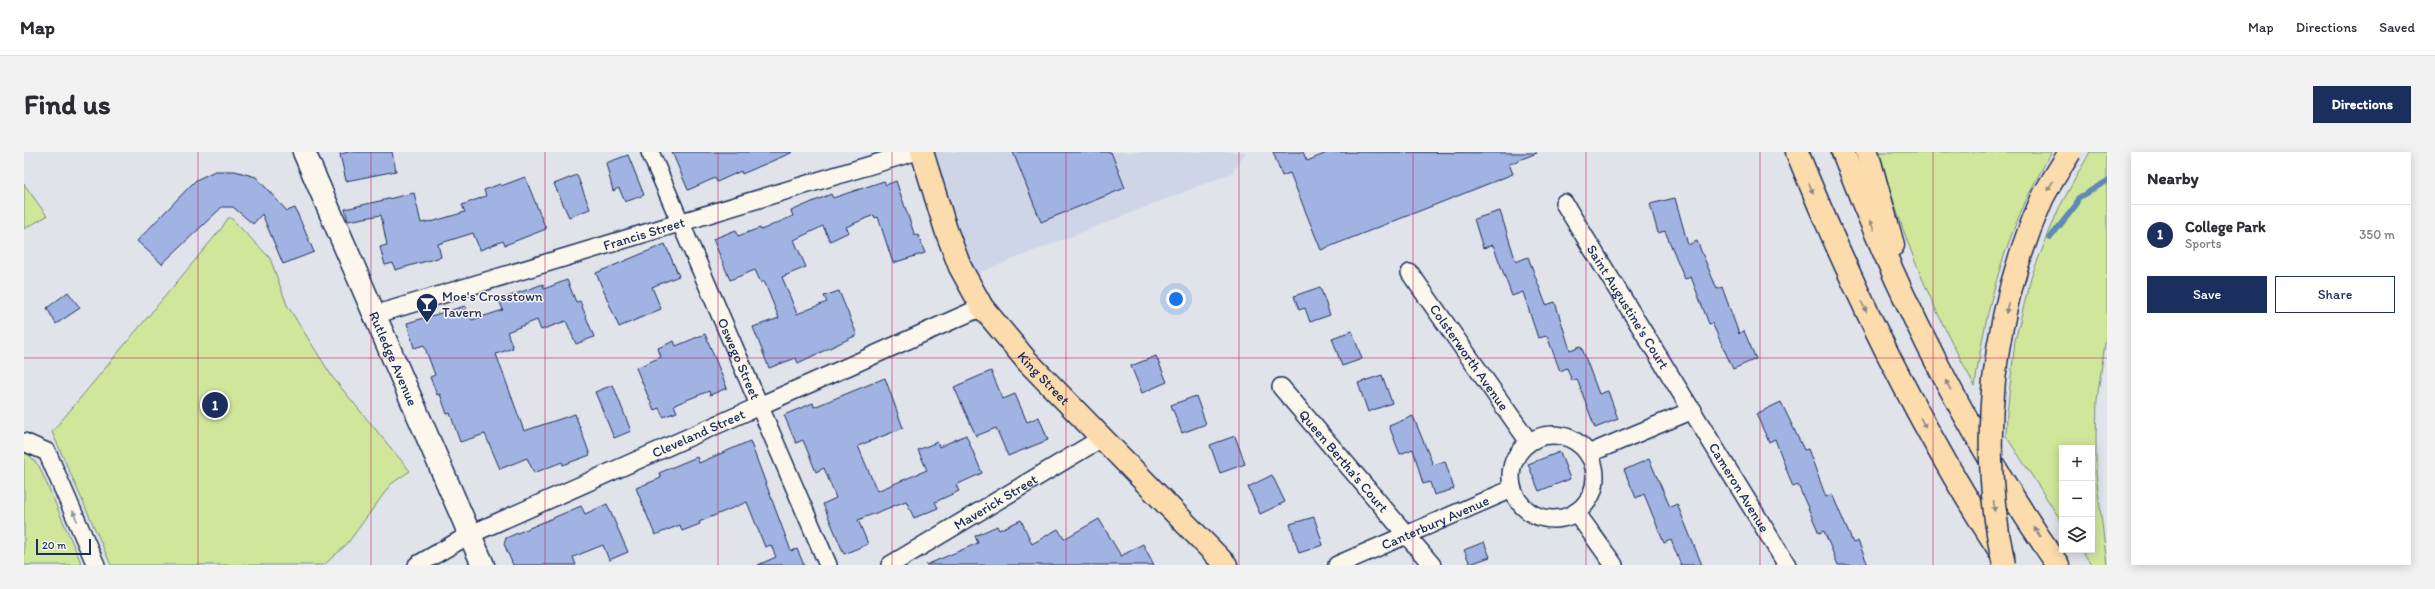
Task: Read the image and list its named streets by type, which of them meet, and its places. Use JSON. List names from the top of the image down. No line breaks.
{"streets":{"main road":["Rutledge Avenue","King Street"],"street":["Francis Street","Saint Augustine's Court","Colsterworth Avenue","Oswego Street","Cleveland Street","Queen Bertha's Court","Cameron Avenue","Maverick Street","Canterbury Avenue"]},"crossings":[["Francis Street","Rutledge Avenue"],["Francis Street","Oswego Street"],["Saint Augustine's Court","Cameron Avenue"],["Colsterworth Avenue","Canterbury Avenue"],["Rutledge Avenue","Cleveland Street"],["Oswego Street","Cleveland Street"],["King Street","Cleveland Street"],["King Street","Maverick Street"],["Queen Bertha's Court","Canterbury Avenue"]],"places":{"bar":["Moe's Crosstown Tavern"]},"scale_bar":"20 m","page":{"header":"Map","nav":["Map","Directions","Saved"],"buttons":["Directions",["Save","Share"]],"title":"Find us","heading":"Nearby","list":[{"mark":"1","name":"College Park","note":"Sports","value":"350 m"}],"pins":"1","map_buttons":["+","−"],"scale":"20 m"}}
